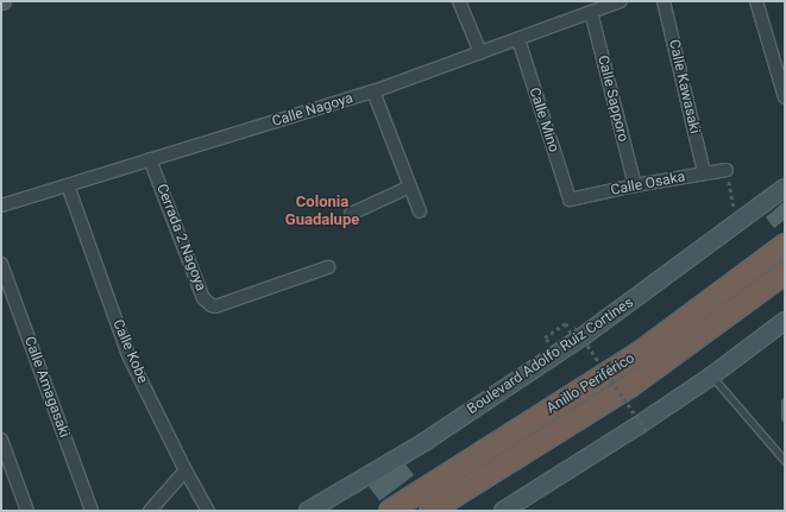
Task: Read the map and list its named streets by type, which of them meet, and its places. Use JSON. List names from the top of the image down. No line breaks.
{"streets":{"highway":["Anillo Periférico"],"main road":["Boulevard Adolfo Ruiz Cortines"],"street":["Calle Kawasaki","Calle Sapporo","Calle Nagoya","Calle Mino","Calle Osaka","Cerrada 2 Nagoya","Calle Kobe","Calle Amagasaki"]},"crossings":[["Calle Kawasaki","Calle Osaka"],["Calle Sapporo","Calle Nagoya"],["Calle Sapporo","Calle Osaka"],["Calle Nagoya","Calle Mino"],["Calle Nagoya","Cerrada 2 Nagoya"],["Calle Nagoya","Calle Kobe"],["Calle Mino","Calle Osaka"]],"districts":["Colonia Guadalupe"]}
